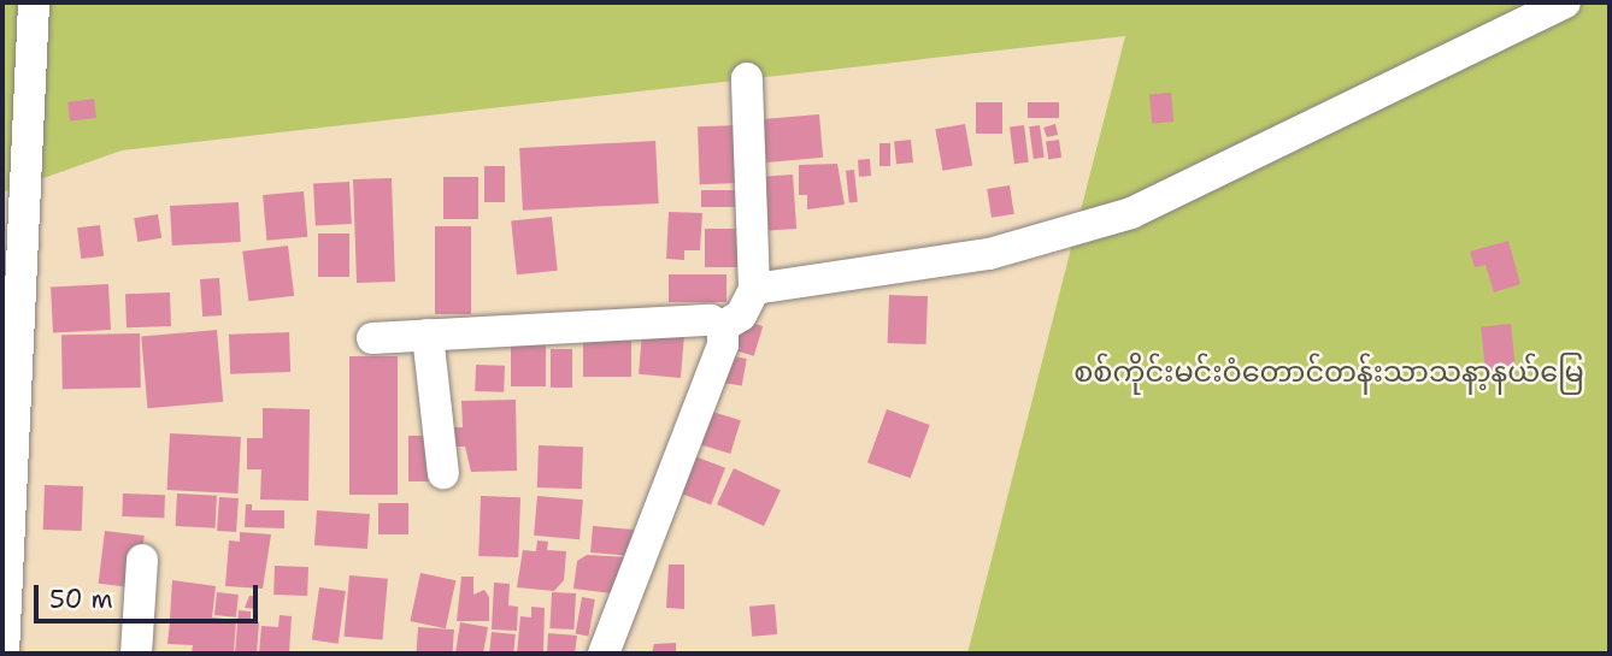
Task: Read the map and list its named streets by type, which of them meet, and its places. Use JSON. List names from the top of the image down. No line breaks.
{"parks":["စစ်ကိုင်းမင်းဝံတောင်တန်းသာသနာ့နယ်မြေ"],"scale_bar":"50 m"}
